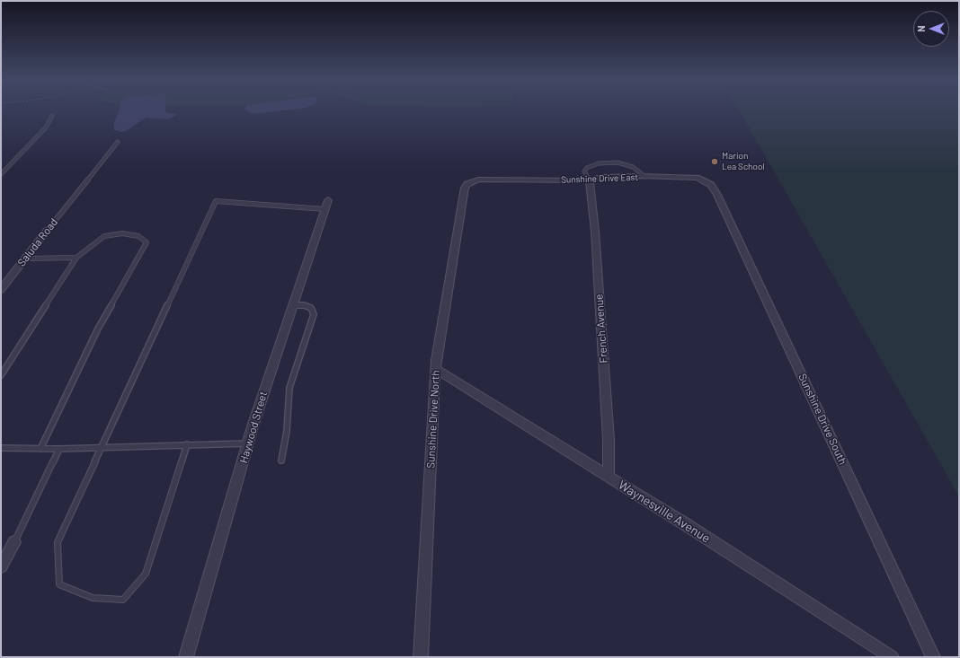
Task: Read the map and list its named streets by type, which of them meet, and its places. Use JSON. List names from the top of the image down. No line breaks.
{"streets":{"street":["Sunshine Drive East","Saluda Road","French Avenue","Sunshine Drive North","Sunshine Drive South","Haywood Street","Waynesville Avenue"]},"crossings":[["Sunshine Drive East","French Avenue"],["Sunshine Drive East","Sunshine Drive North"],["Sunshine Drive East","Sunshine Drive South"],["French Avenue","Waynesville Avenue"],["Sunshine Drive North","Waynesville Avenue"]],"places":["Marion Lea School"],"north":"left"}
